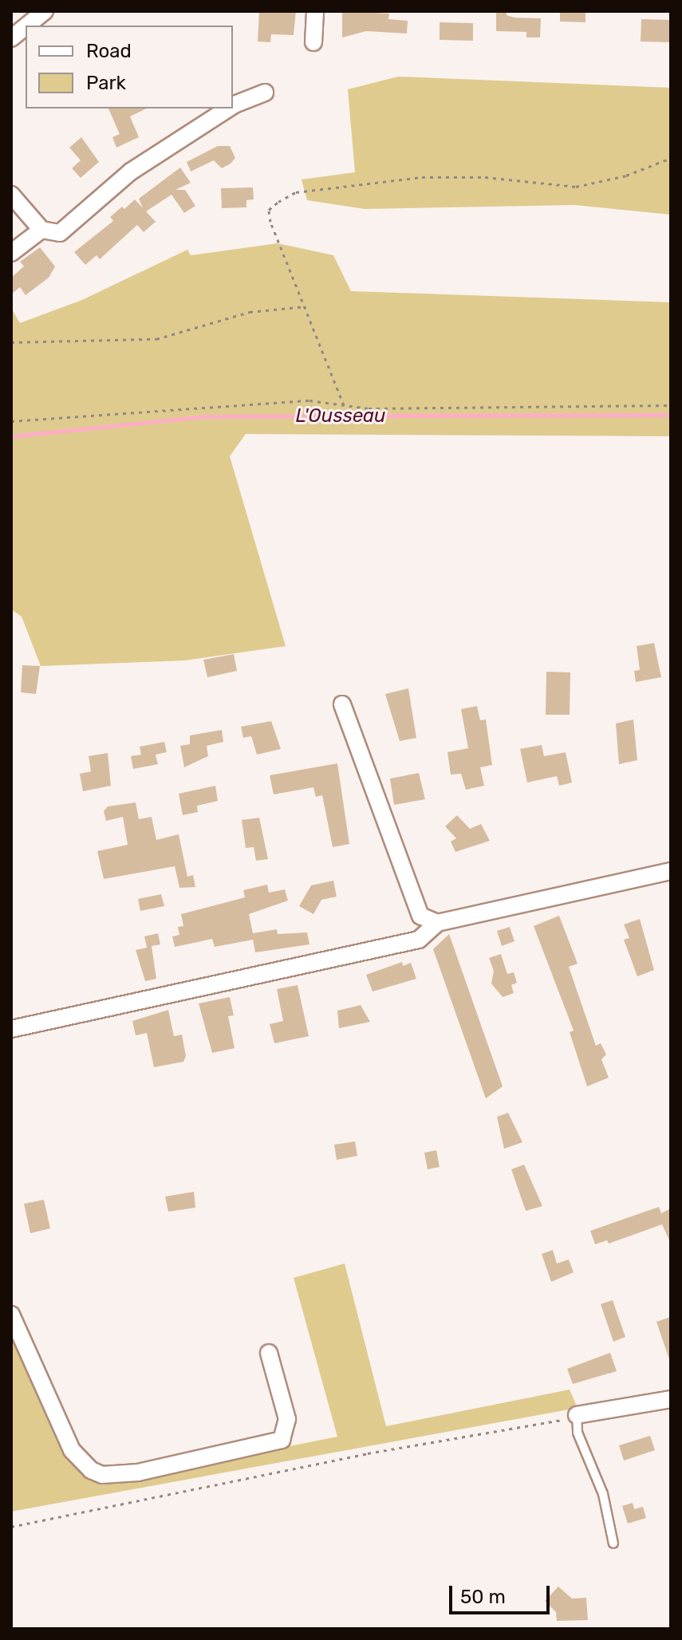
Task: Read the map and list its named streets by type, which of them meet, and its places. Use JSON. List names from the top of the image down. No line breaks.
{"water":["L'Ousseau"],"legend":["Road","Park"],"scale_bar":"50 m"}
